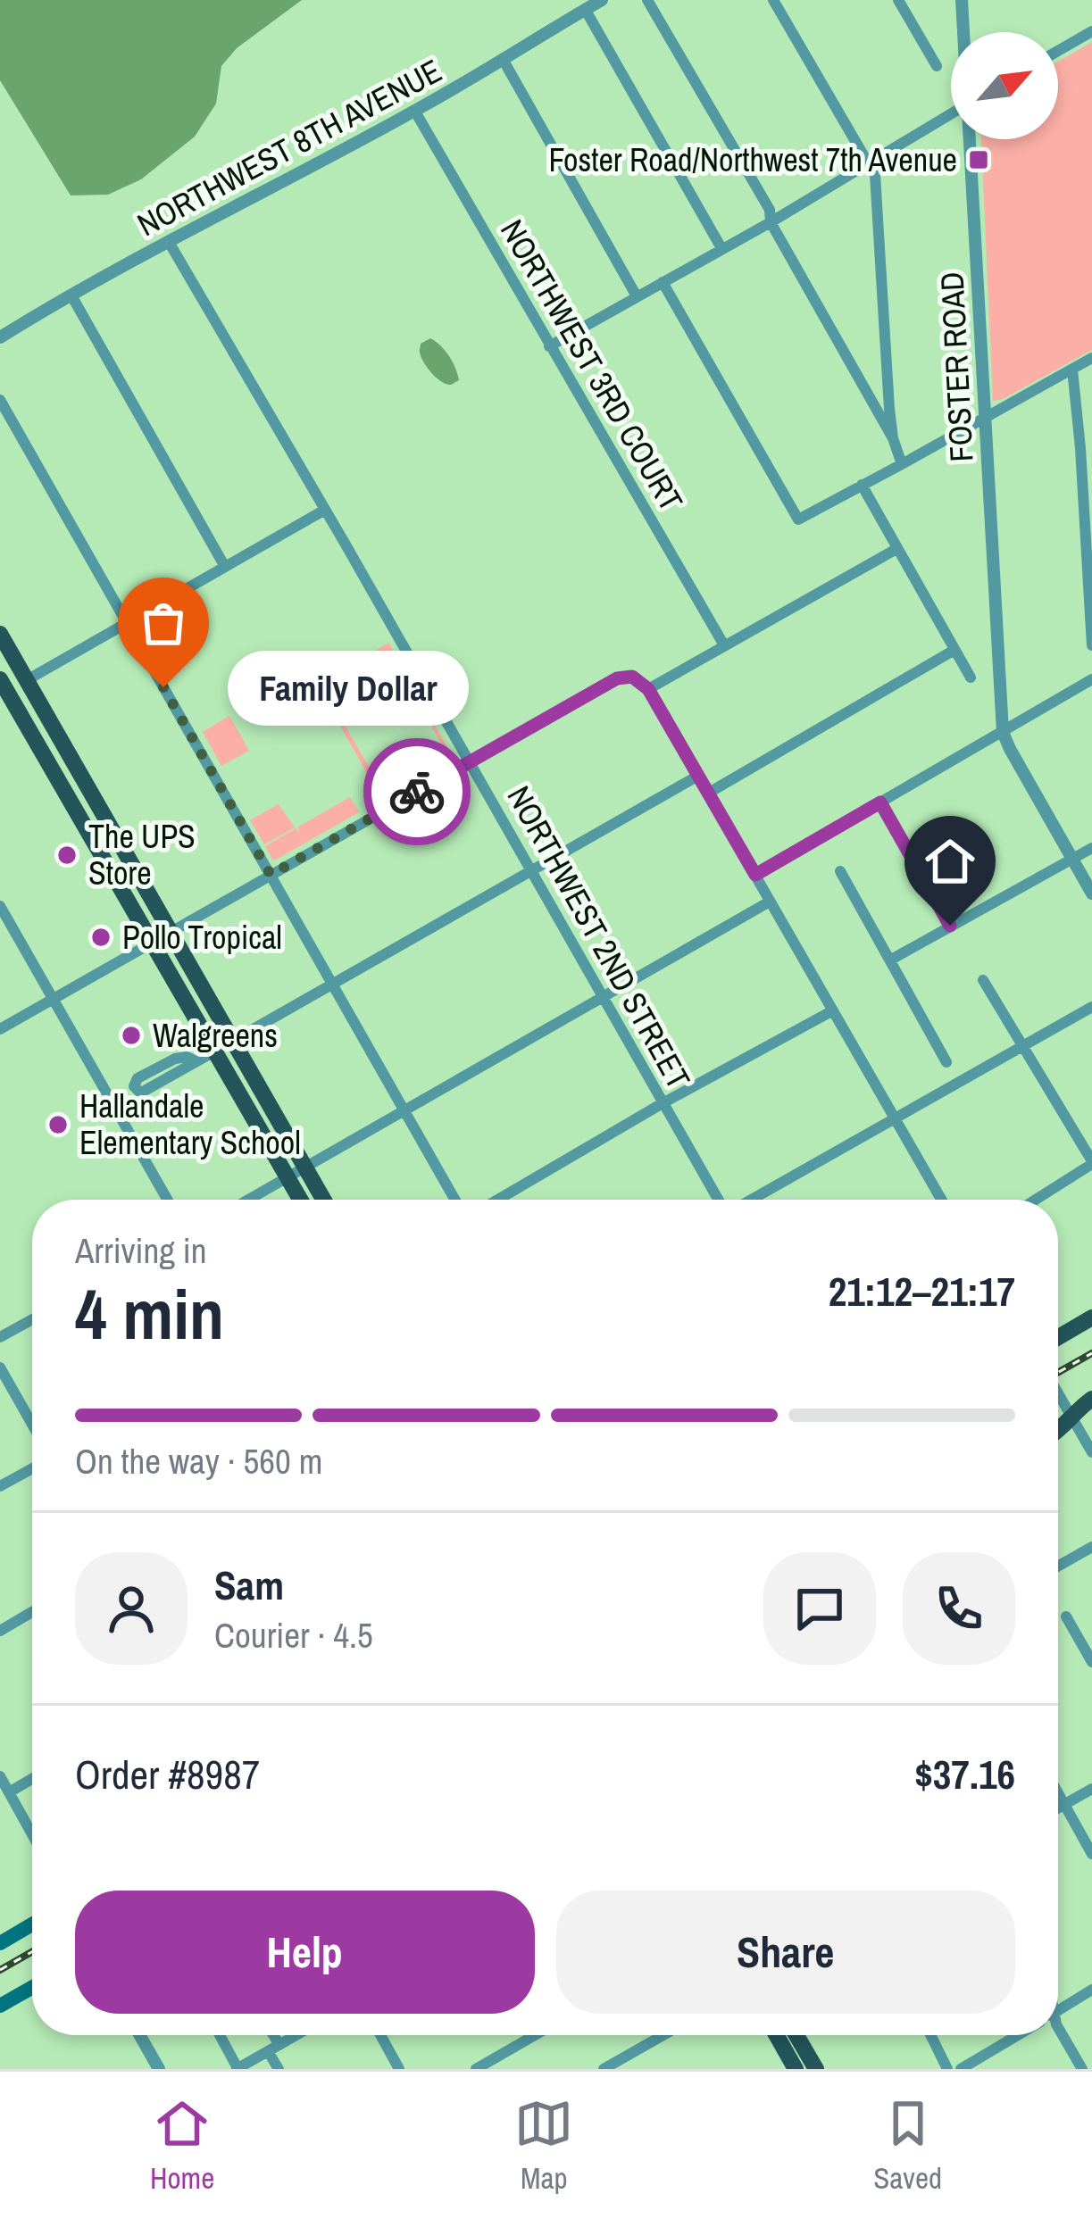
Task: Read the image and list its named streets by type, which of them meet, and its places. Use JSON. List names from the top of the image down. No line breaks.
{"streets":{"street":["NORTHWEST 8TH AVENUE","NORTHWEST 3RD COURT","FOSTER ROAD","NORTHWEST 2ND STREET"]},"crossings":[["NORTHWEST 8TH AVENUE","NORTHWEST 3RD COURT"],["NORTHWEST 8TH AVENUE","NORTHWEST 2ND STREET"]],"places":{"transit":["Foster Road/Northwest 7th Avenue"],"other":["Family Dollar","The UPS Store","Pollo Tropical","Walgreens","Hallandale Elementary School"]},"north":"top right","page":{"bubble":"Family Dollar","heading":["4 min","Arriving in","21:12–21:17"],"panel":["Sam","Courier · 4.5","Order #8987","$37.16"],"bar":"On the way · 560 m","buttons":["Help","Share"],"tabs":["Home","Map","Saved"]}}
